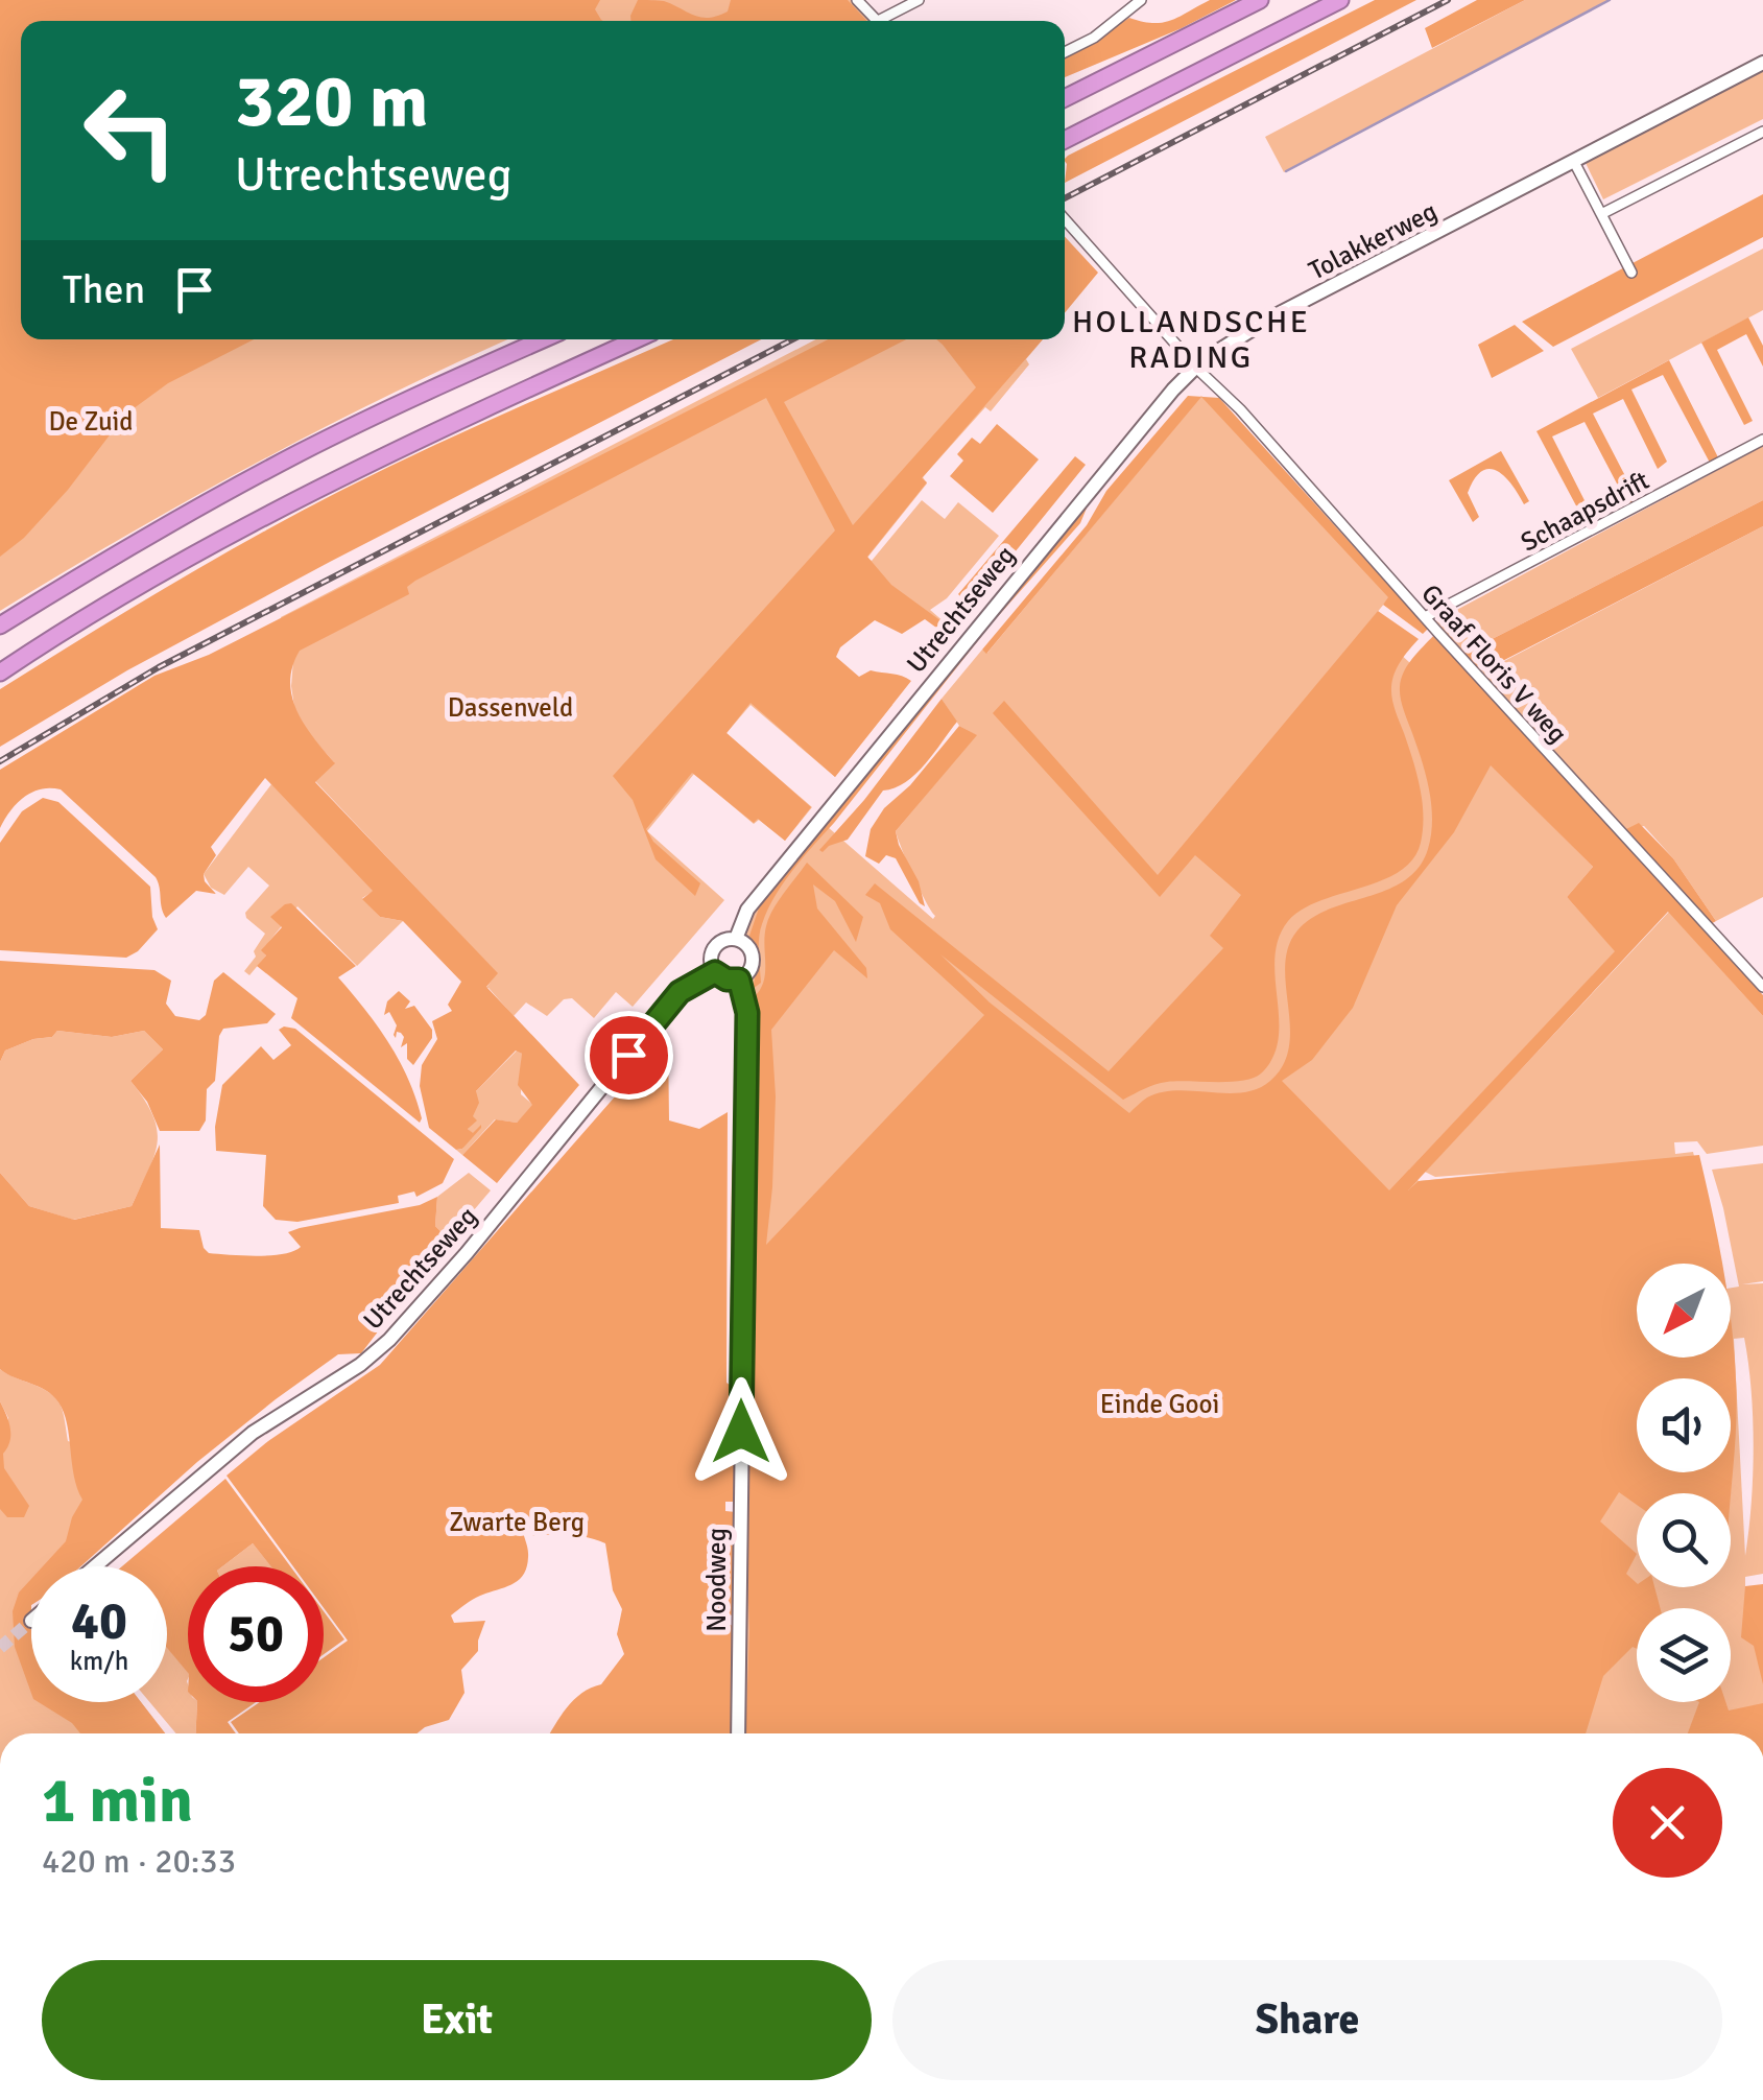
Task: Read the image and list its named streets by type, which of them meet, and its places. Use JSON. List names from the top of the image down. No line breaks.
{"streets":{"main road":["Tolakkerweg","Utrechtseweg","Noodweg"],"street":["Schaapsdrift","Graaf Floris V weg"]},"crossings":[["Tolakkerweg","Utrechtseweg"],["Tolakkerweg","Graaf Floris V weg"],["Schaapsdrift","Graaf Floris V weg"],["Utrechtseweg","Graaf Floris V weg"],["Utrechtseweg","Noodweg"]],"districts":["HOLLANDSCHE RADING"],"parks":["De Zuid","Dassenveld","Einde Gooi","Zwarte Berg"],"north":"bottom left","page":{"turn":["320 m","Utrechtseweg"],"then":"Then","speed":"40 km/h","limit":"50","heading":["1 min","420 m · 20:33"],"buttons":["Exit","Share"]}}
